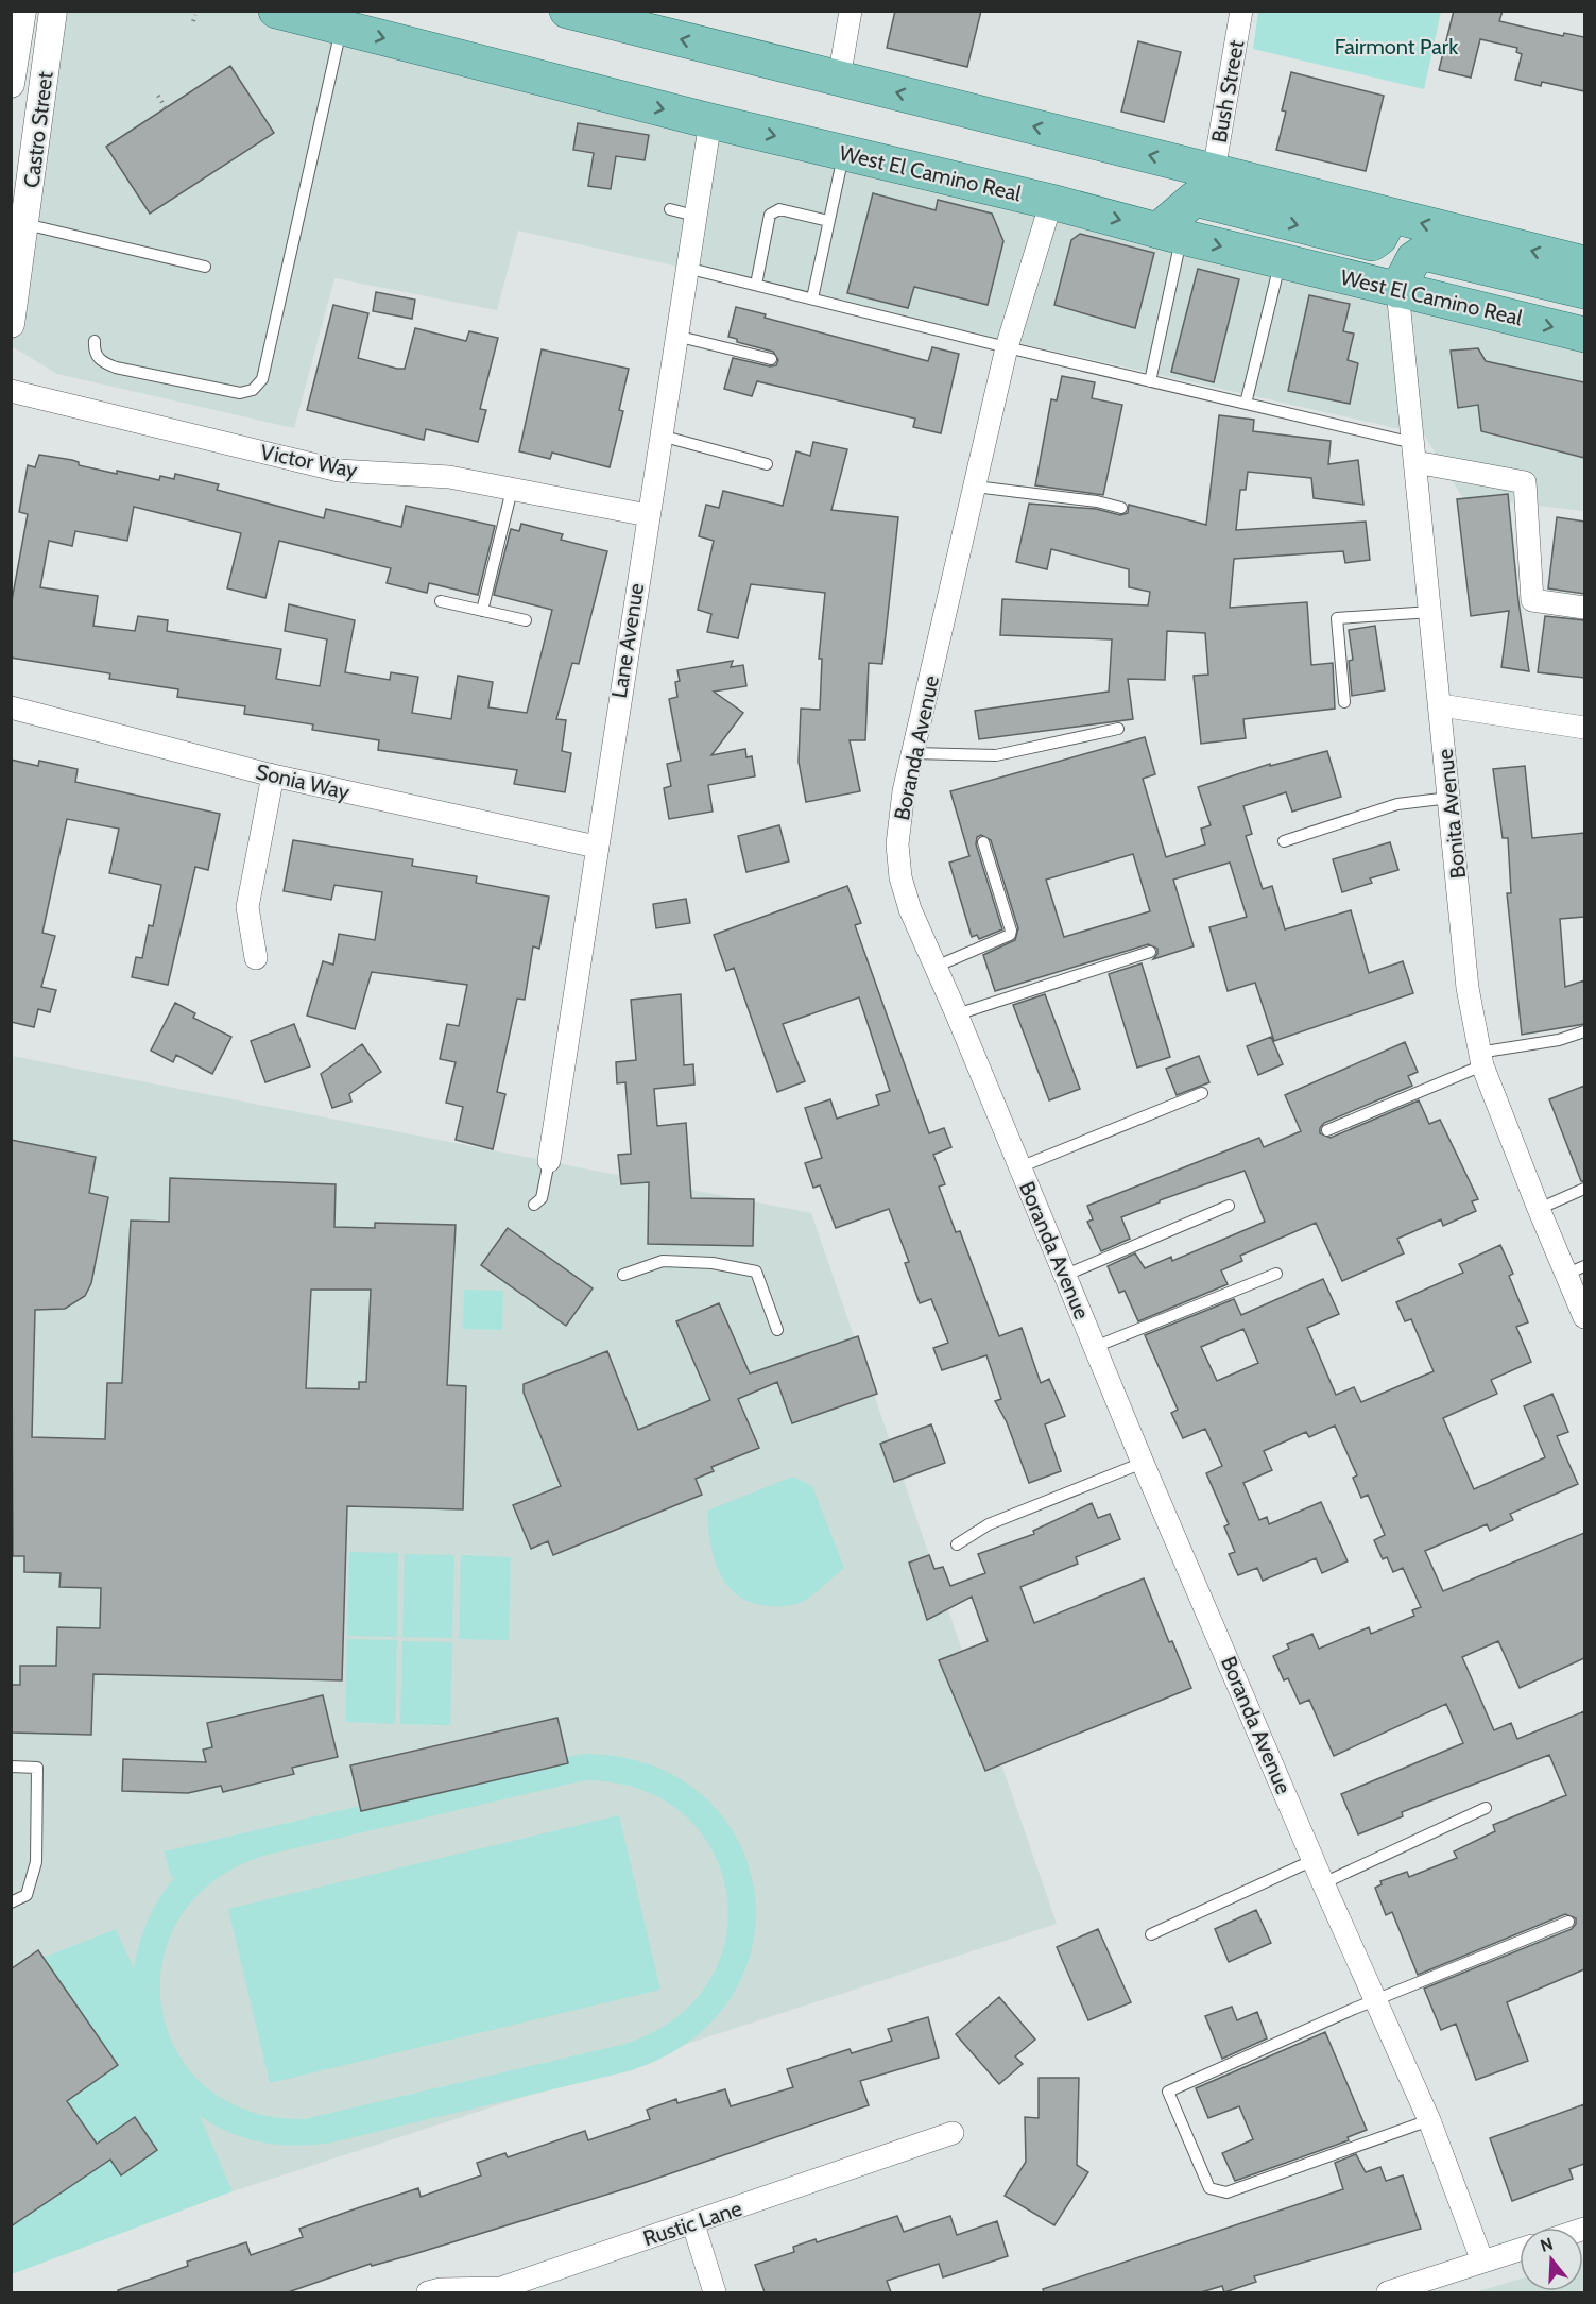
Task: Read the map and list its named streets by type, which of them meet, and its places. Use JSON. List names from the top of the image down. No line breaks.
{"streets":{"main road":["West El Camino Real"],"street":["Bush Street","Castro Street","Victor Way","Lane Avenue","Boranda Avenue","Sonia Way","Bonita Avenue","Rustic Lane"]},"crossings":[["West El Camino Real","Lane Avenue"],["West El Camino Real","Boranda Avenue"],["West El Camino Real","Bonita Avenue"],["Victor Way","Lane Avenue"],["Lane Avenue","Sonia Way"]],"parks":["Fairmont Park"],"north":"top"}
